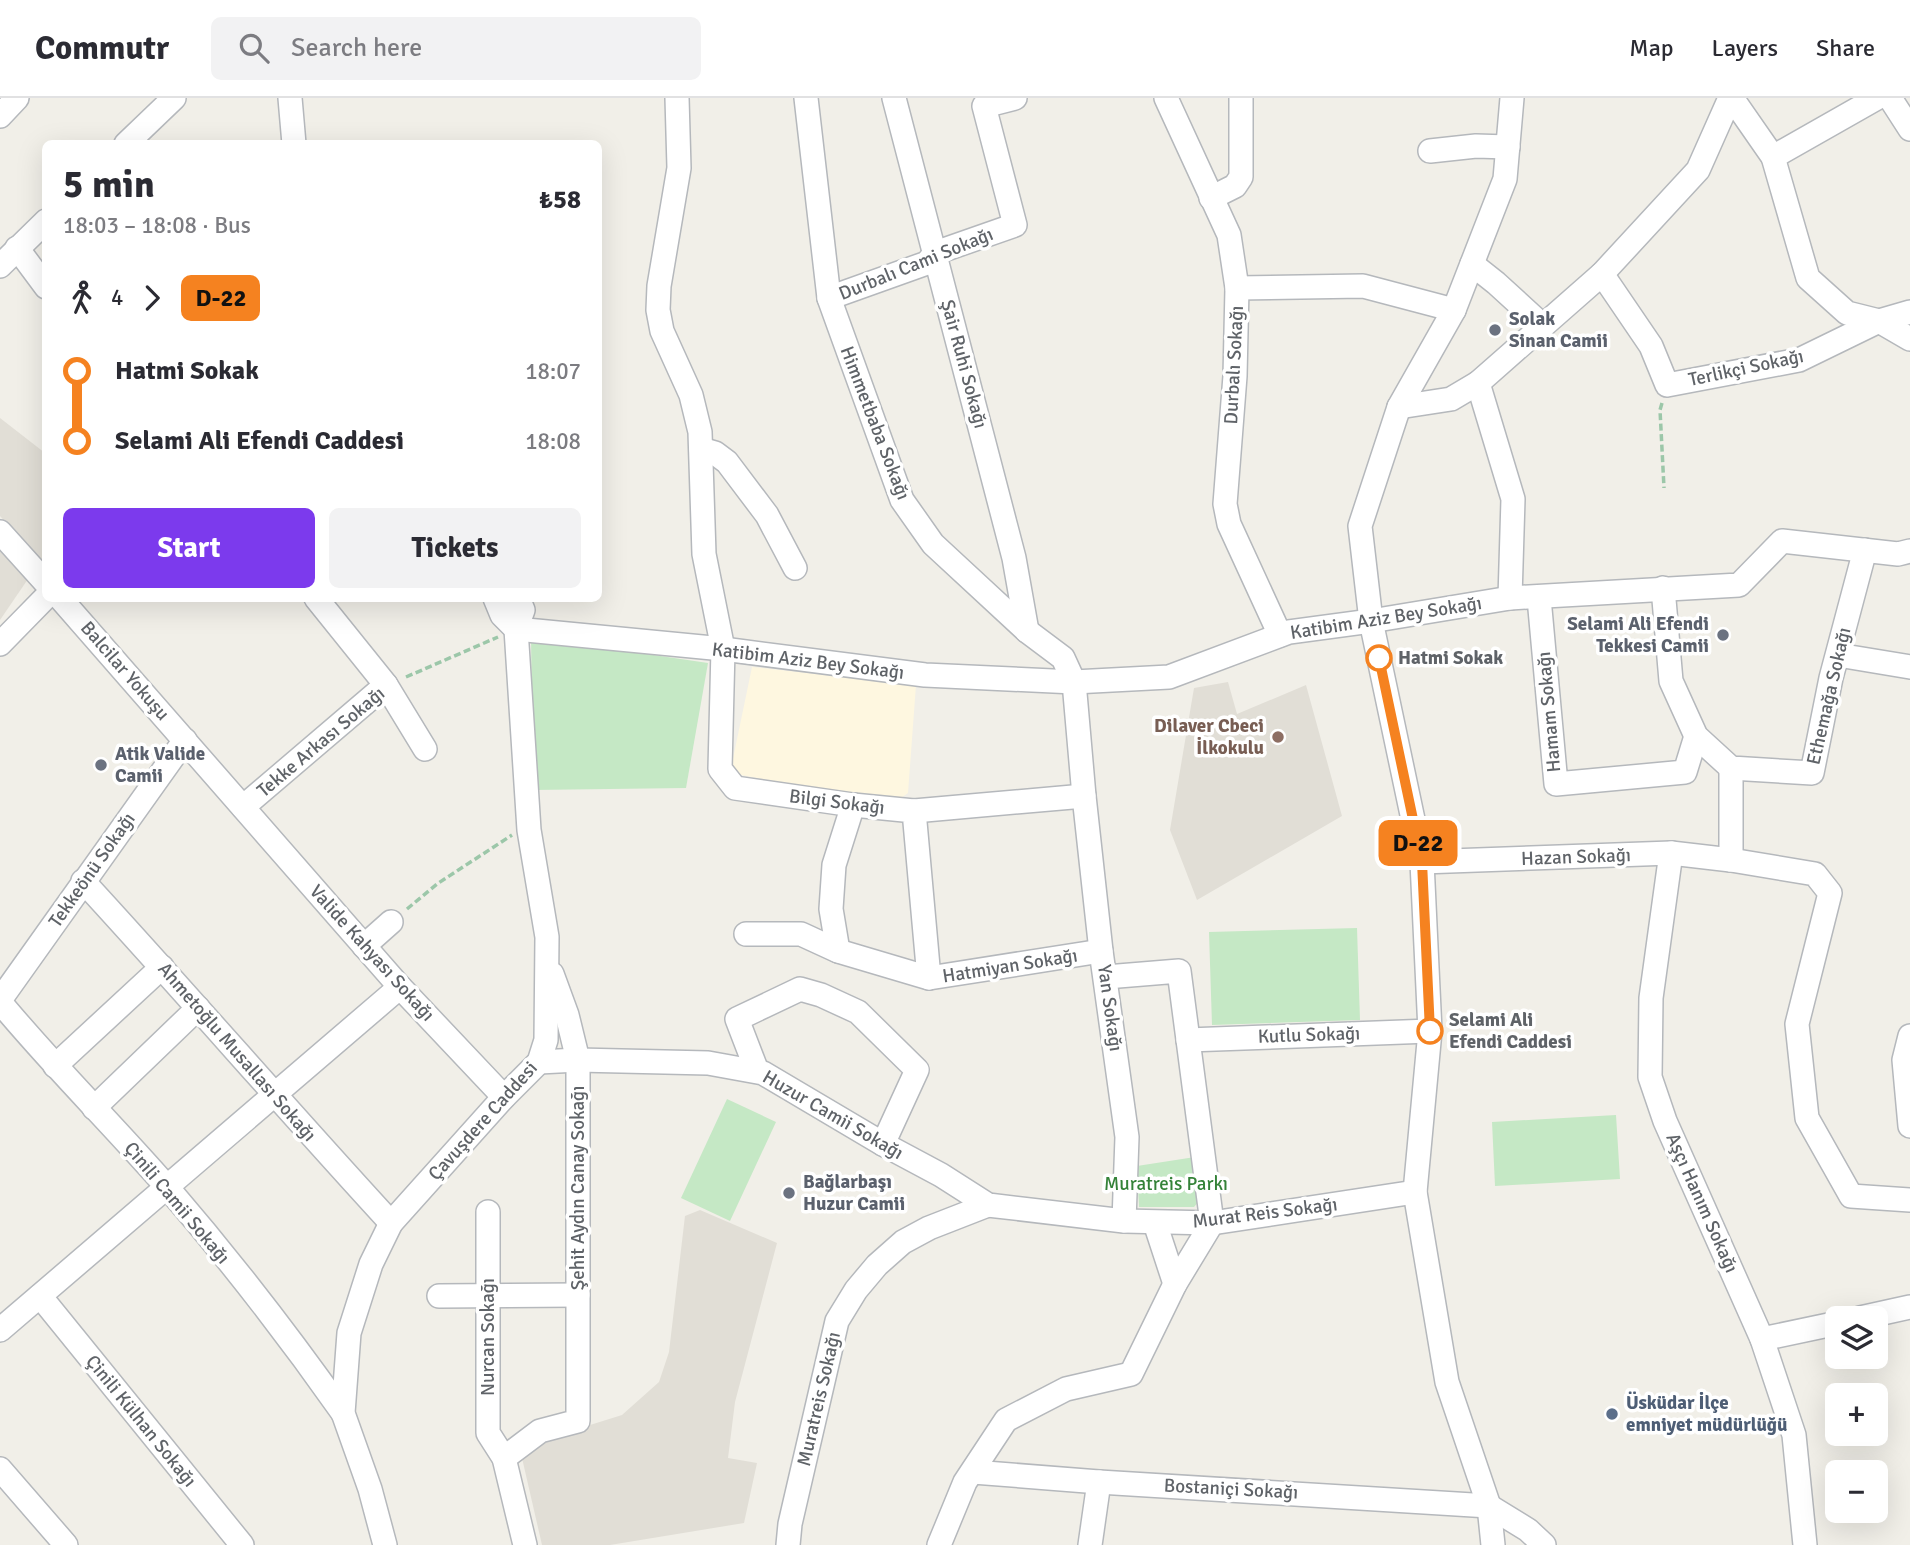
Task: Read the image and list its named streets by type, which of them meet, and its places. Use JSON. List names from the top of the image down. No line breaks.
{"streets":{"street":["Durbalı Cami Sokağı","Şair Ruhi Sokağı","Durbalı Sokağı","Terlikçi Sokağı","Himmetbaba Sokağı","Katibim Aziz Bey Sokağı","Balcilar Yokuşu","Ethemağa Sokağı","Hamam Sokağı","Tekke Arkası Sokağı","Bilgi Sokağı","Hazan Sokağı","Tekkeönü Sokağı","Valide Kahyası Sokağı","Hatmiyan Sokağı","Yan Sokağı","Kutlu Sokağı","Ahmetoğlu Musallası Sokağı","Huzur Camii Sokağı","Çavuşdere Caddesi","Şehit Aydın Canay Sokağı","Çinili Camii Sokağı","Aşçı Hanım Sokağı","Murat Reis Sokağı","Nurcan Sokağı","Muratreis Sokağı","Çinili Külhan Sokağı","Bostaniçi Sokağı"]},"crossings":[["Durbalı Cami Sokağı","Şair Ruhi Sokağı"],["Durbalı Cami Sokağı","Himmetbaba Sokağı"],["Şair Ruhi Sokağı","Himmetbaba Sokağı"],["Durbalı Sokağı","Katibim Aziz Bey Sokağı"],["Himmetbaba Sokağı","Katibim Aziz Bey Sokağı"],["Himmetbaba Sokağı","Yan Sokağı"],["Katibim Aziz Bey Sokağı","Ethemağa Sokağı"],["Katibim Aziz Bey Sokağı","Hamam Sokağı"],["Katibim Aziz Bey Sokağı","Tekke Arkası Sokağı"],["Katibim Aziz Bey Sokağı","Bilgi Sokağı"],["Katibim Aziz Bey Sokağı","Yan Sokağı"],["Katibim Aziz Bey Sokağı","Çavuşdere Caddesi"],["Balcilar Yokuşu","Tekke Arkası Sokağı"],["Balcilar Yokuşu","Tekkeönü Sokağı"],["Balcilar Yokuşu","Valide Kahyası Sokağı"],["Tekke Arkası Sokağı","Valide Kahyası Sokağı"],["Tekke Arkası Sokağı","Çavuşdere Caddesi"],["Hazan Sokağı","Aşçı Hanım Sokağı"],["Tekkeönü Sokağı","Ahmetoğlu Musallası Sokağı"],["Tekkeönü Sokağı","Çinili Camii Sokağı"],["Valide Kahyası Sokağı","Çavuşdere Caddesi"],["Hatmiyan Sokağı","Yan Sokağı"],["Yan Sokağı","Murat Reis Sokağı"],["Ahmetoğlu Musallası Sokağı","Çavuşdere Caddesi"],["Huzur Camii Sokağı","Çavuşdere Caddesi"],["Huzur Camii Sokağı","Şehit Aydın Canay Sokağı"],["Huzur Camii Sokağı","Murat Reis Sokağı"],["Huzur Camii Sokağı","Muratreis Sokağı"],["Çavuşdere Caddesi","Şehit Aydın Canay Sokağı"],["Çavuşdere Caddesi","Çinili Camii Sokağı"],["Şehit Aydın Canay Sokağı","Nurcan Sokağı"],["Murat Reis Sokağı","Muratreis Sokağı"]],"parks":["Muratreis Parkı"],"places":["Solak Sinan Camii","Selami Ali Efendi Tekkesi Camii","Hatmi Sokak","Dilaver Cbeci İlkokulu","Atik Valide Camii","Selami Ali Efendi Caddesi","Bağlarbaşı Huzur Camii","Üsküdar İlçe emniyet müdürlüğü"],"lines":["bus line D-22"],"page":{"header":"Commutr","search":"Search here","nav":["Map","Layers","Share"],"on_map":"D-22","heading":["5 min","18:03 – 18:08 · Bus","₺58"],"legs":["4","D-22"],"list":[{"name":"Hatmi Sokak","value":"18:07"},{"name":"Selami Ali Efendi Caddesi","value":"18:08"}],"buttons":["Start","Tickets"],"map_buttons":["+","−"]}}
